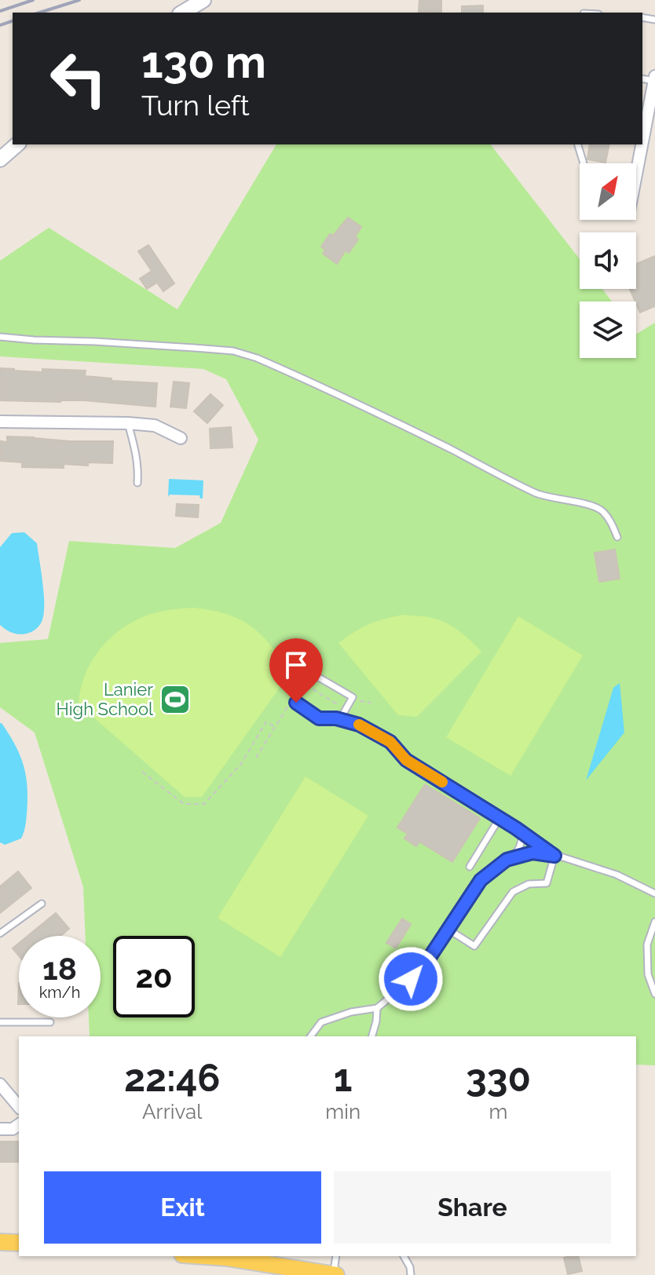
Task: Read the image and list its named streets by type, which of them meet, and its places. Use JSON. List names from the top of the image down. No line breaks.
{"places":{"sports":["Lanier High School"]},"north":"top right","page":{"turn":["130 m","Turn left"],"speed":"18 km/h","limit":"20","eta":["22:46","Arrival","1","min","330","m"],"buttons":["Exit","Share"]}}
